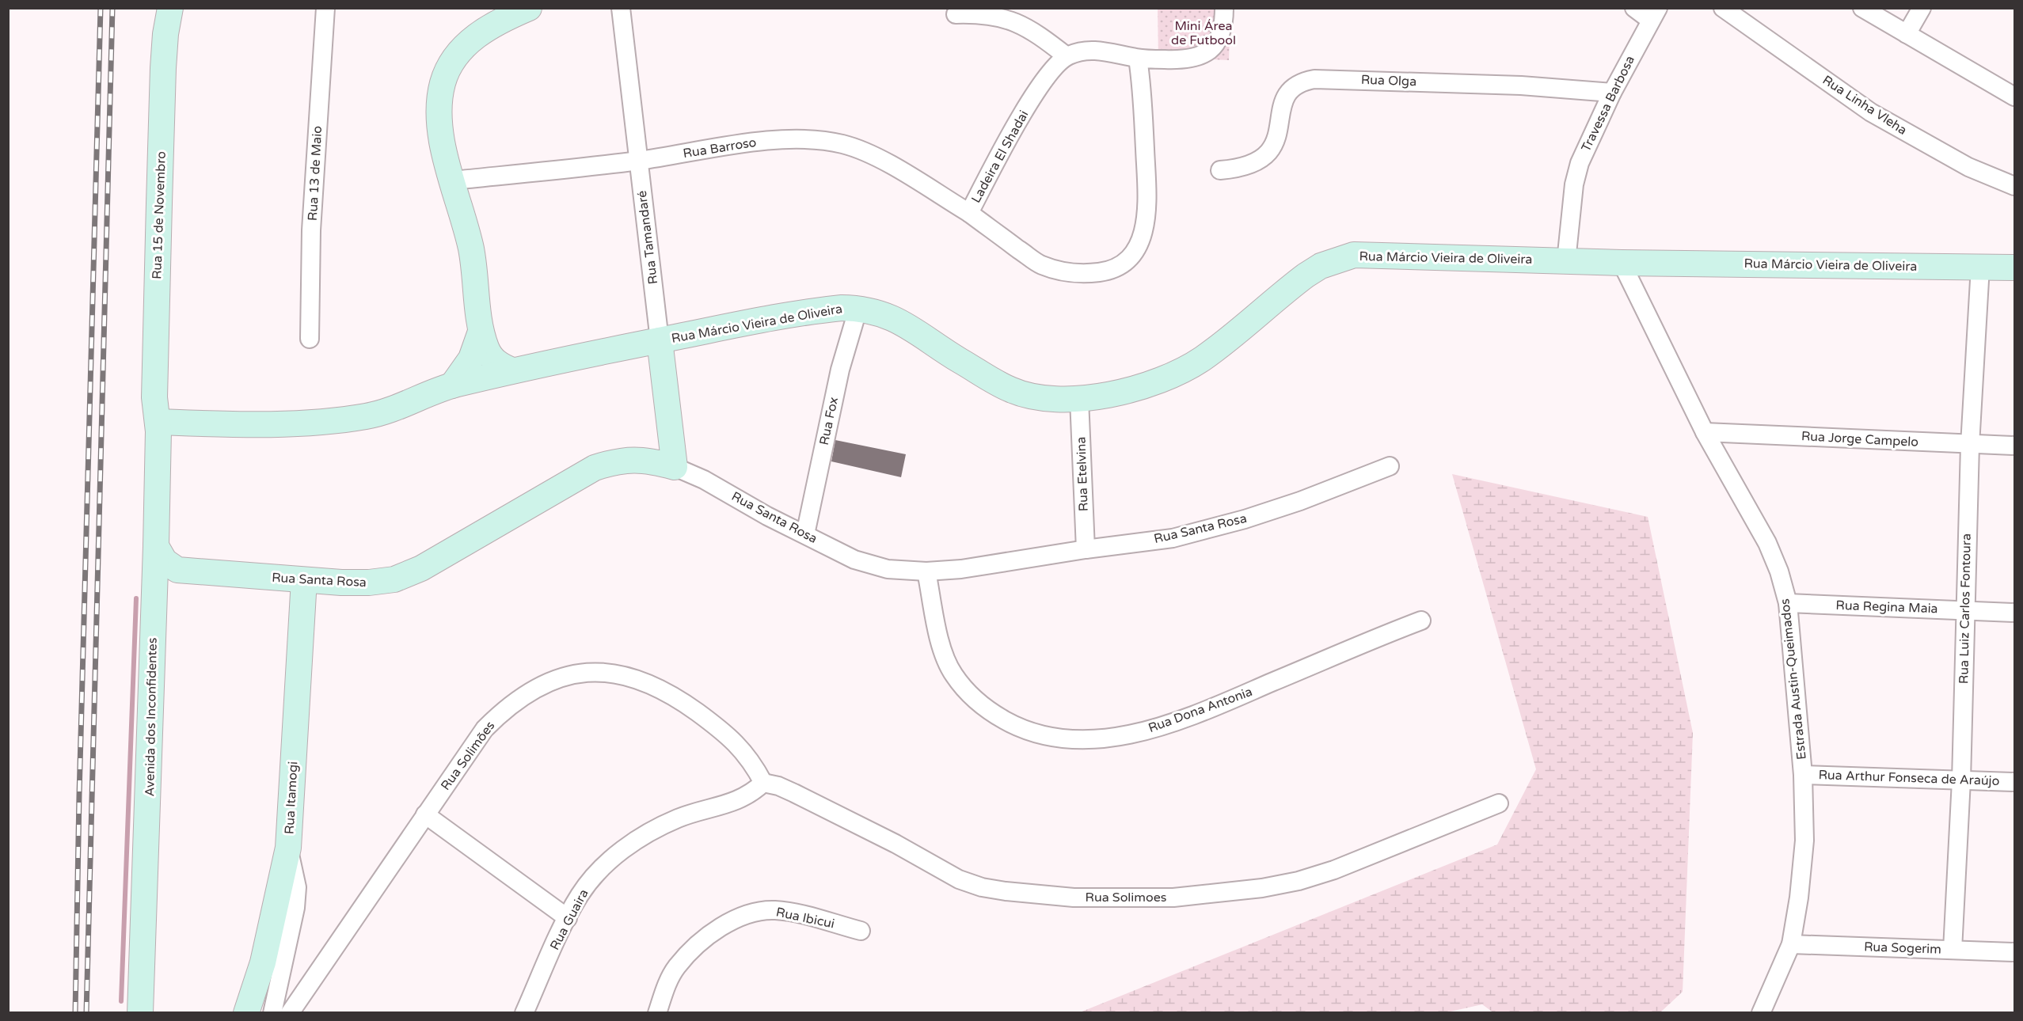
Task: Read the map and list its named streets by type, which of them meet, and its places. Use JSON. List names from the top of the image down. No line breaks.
{"streets":{"main road":["Rua 15 de Novembro","Rua Tamandaré","Rua Márcio Vieira de Oliveira","Rua Santa Rosa","Avenida dos Inconfidentes","Rua Itamogi"],"street":["Rua Olga","Travessa Barbosa","Rua Linha Vleha","Rua Barroso","Ladeira El Shadai","Rua 13 de Maio","Rua Fox","Rua Jorge Campelo","Rua Etelvina","Rua Regina Maia","Rua Luiz Carlos Fontoura","Estrada Austin-Queimados","Rua Dona Antonia","Rua Solimões","Rua Arthur Fonseca de Araújo","Rua Solimoes","Rua Ibicui","Rua Guaira","Rua Sogerim"]},"crossings":[["Rua Olga","Travessa Barbosa"],["Travessa Barbosa","Rua Márcio Vieira de Oliveira"],["Rua Barroso","Ladeira El Shadai"],["Rua Barroso","Rua Tamandaré"],["Rua 15 de Novembro","Rua Márcio Vieira de Oliveira"],["Rua 15 de Novembro","Avenida dos Inconfidentes"],["Rua Tamandaré","Rua Márcio Vieira de Oliveira"],["Rua Tamandaré","Rua Santa Rosa"],["Rua Márcio Vieira de Oliveira","Rua Fox"],["Rua Márcio Vieira de Oliveira","Rua Etelvina"],["Rua Márcio Vieira de Oliveira","Rua Luiz Carlos Fontoura"],["Rua Márcio Vieira de Oliveira","Estrada Austin-Queimados"],["Rua Márcio Vieira de Oliveira","Avenida dos Inconfidentes"],["Rua Fox","Rua Santa Rosa"],["Rua Jorge Campelo","Rua Luiz Carlos Fontoura"],["Rua Jorge Campelo","Estrada Austin-Queimados"],["Rua Etelvina","Rua Santa Rosa"],["Rua Santa Rosa","Rua Dona Antonia"],["Rua Santa Rosa","Rua Itamogi"],["Rua Regina Maia","Rua Luiz Carlos Fontoura"],["Rua Regina Maia","Estrada Austin-Queimados"],["Rua Luiz Carlos Fontoura","Rua Arthur Fonseca de Araújo"],["Rua Luiz Carlos Fontoura","Rua Sogerim"],["Estrada Austin-Queimados","Rua Arthur Fonseca de Araújo"],["Estrada Austin-Queimados","Rua Sogerim"],["Rua Solimões","Rua Solimoes"],["Rua Solimões","Rua Guaira"],["Rua Solimoes","Rua Guaira"]],"parks":["Mini Área de Futbool"]}
